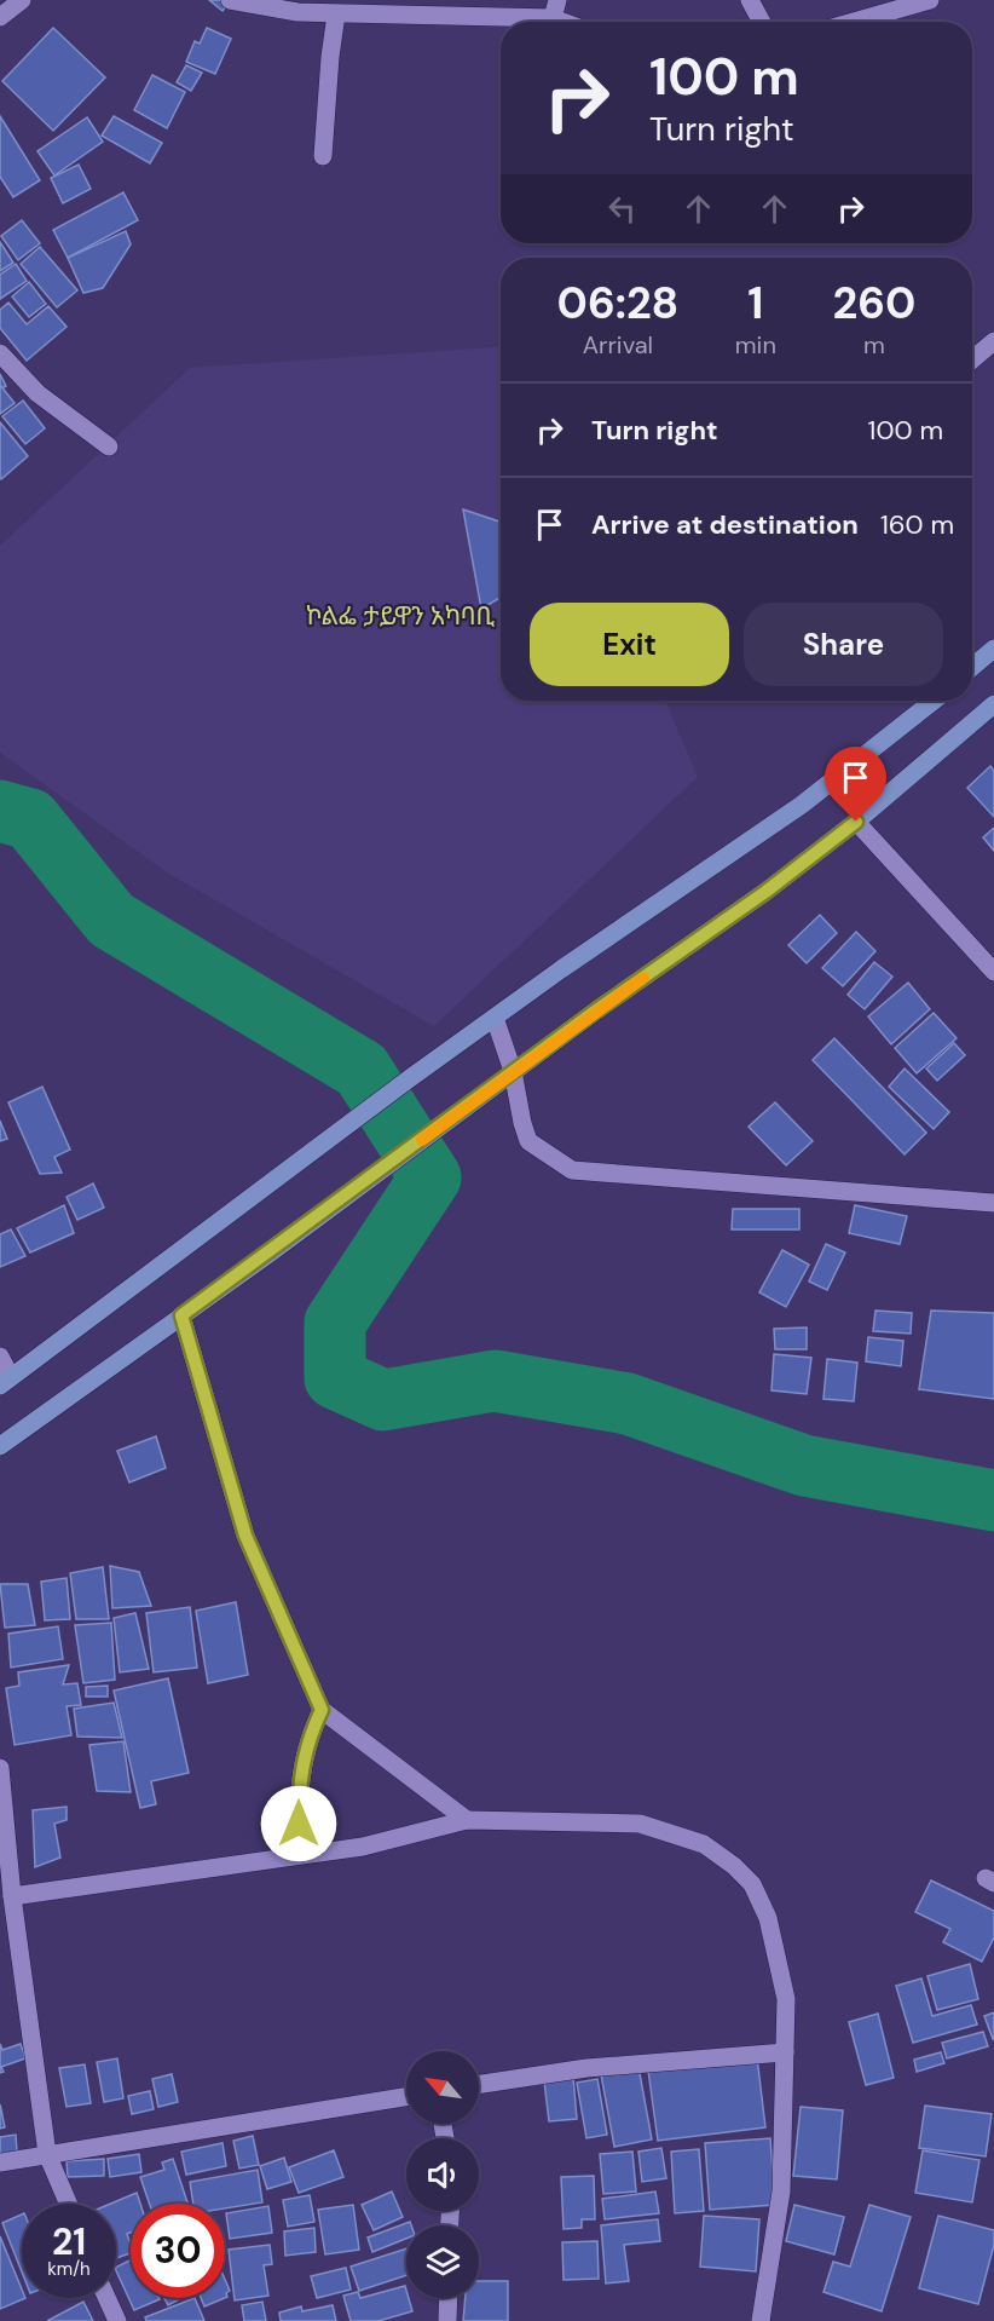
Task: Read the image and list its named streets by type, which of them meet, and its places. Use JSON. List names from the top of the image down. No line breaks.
{"districts":["ኮልፌ ታይዋን አካባቢ"],"north":"top left","page":{"turn":["100 m","Turn right"],"eta":["06:28","Arrival","1","min","260","m"],"list":[{"name":"Turn right","value":"100 m"},{"name":"Arrive at destination","value":"160 m"}],"buttons":["Exit","Share"],"speed":"21 km/h","limit":"30"}}
